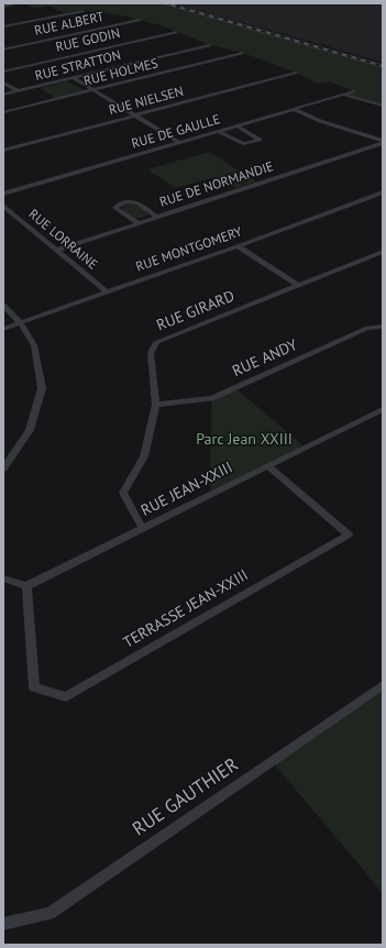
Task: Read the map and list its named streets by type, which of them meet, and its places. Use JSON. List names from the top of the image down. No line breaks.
{"streets":{"street":["RUE ALBERT","RUE GODIN","RUE STRATTON","RUE HOLMES","RUE NIELSEN","RUE DE GAULLE","RUE DE NORMANDIE","RUE LORRAINE","RUE MONTGOMERY","RUE GIRARD","RUE ANDY","RUE JEAN-XXIII","TERRASSE JEAN-XXIII","RUE GAUTHIER"]},"crossings":[["RUE DE NORMANDIE","RUE LORRAINE"],["RUE LORRAINE","RUE MONTGOMERY"],["RUE GIRARD","RUE ANDY"],["RUE GIRARD","RUE JEAN-XXIII"],["RUE JEAN-XXIII","TERRASSE JEAN-XXIII"]],"parks":["Parc Jean XXIII"]}
